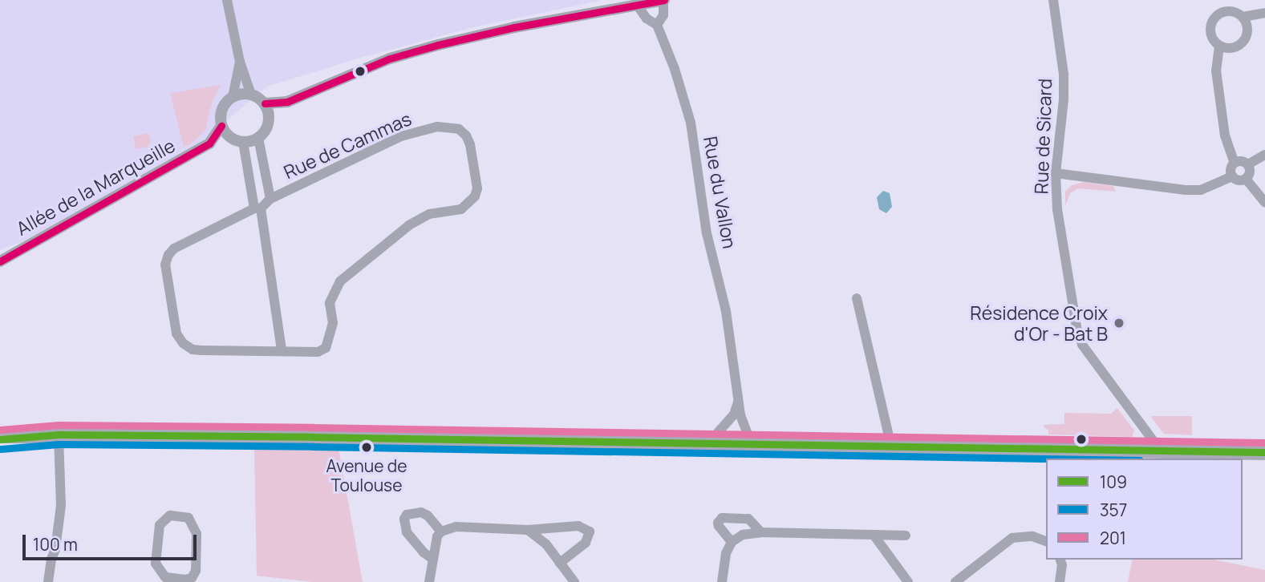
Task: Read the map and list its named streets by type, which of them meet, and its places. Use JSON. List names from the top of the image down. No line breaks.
{"streets":{"street":["Rue de Sicard","Rue de Cammas","Allée de la Marqueille","Rue du Vallon"]},"crossings":[["Rue de Cammas","Allée de la Marqueille"]],"places":["Résidence Croix d'Or - Bat B","Avenue de Toulouse"],"lines":["transit line 201","transit line 109","transit line 357"],"legend":["109","357","201"],"scale_bar":"100 m"}
